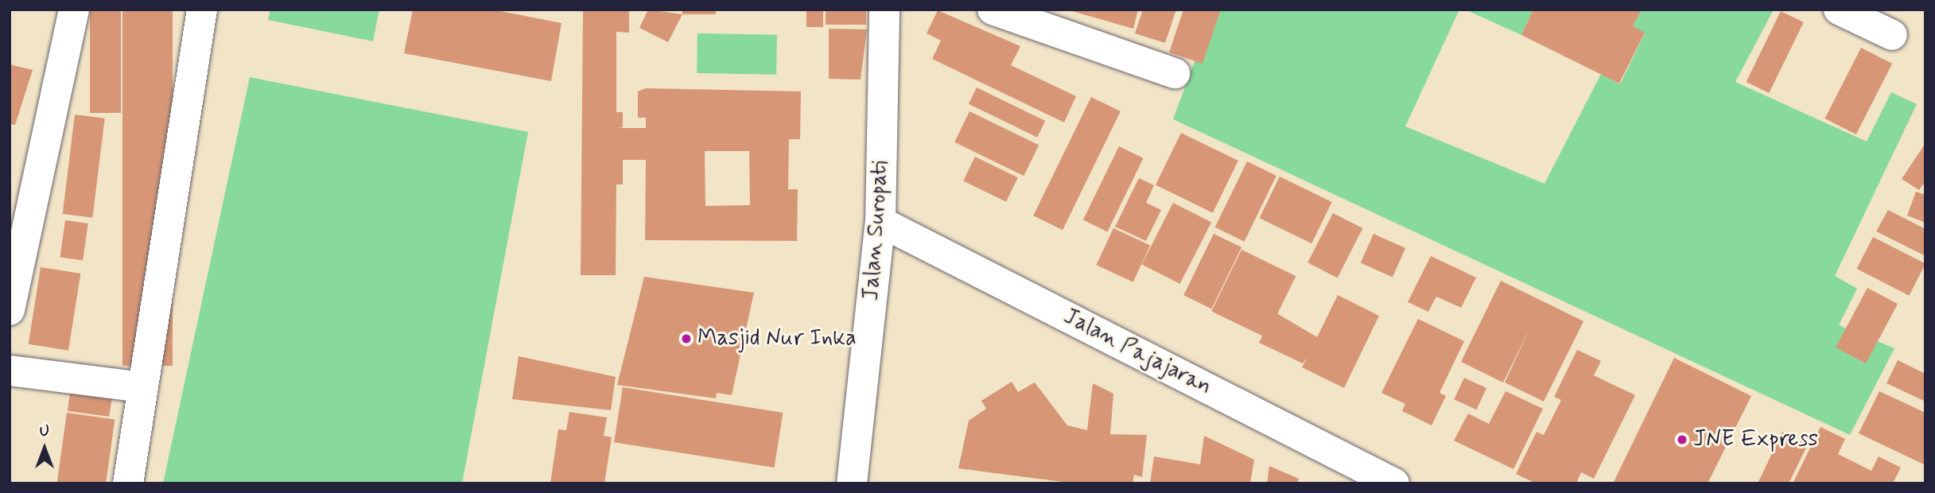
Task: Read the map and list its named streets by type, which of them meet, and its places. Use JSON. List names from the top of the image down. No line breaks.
{"streets":{"street":["Jalan Suropati","Jalan Pajajaran"]},"crossings":[["Jalan Suropati","Jalan Pajajaran"]],"places":["Masjid Nur Inka","JNE Express"],"north":"top"}
